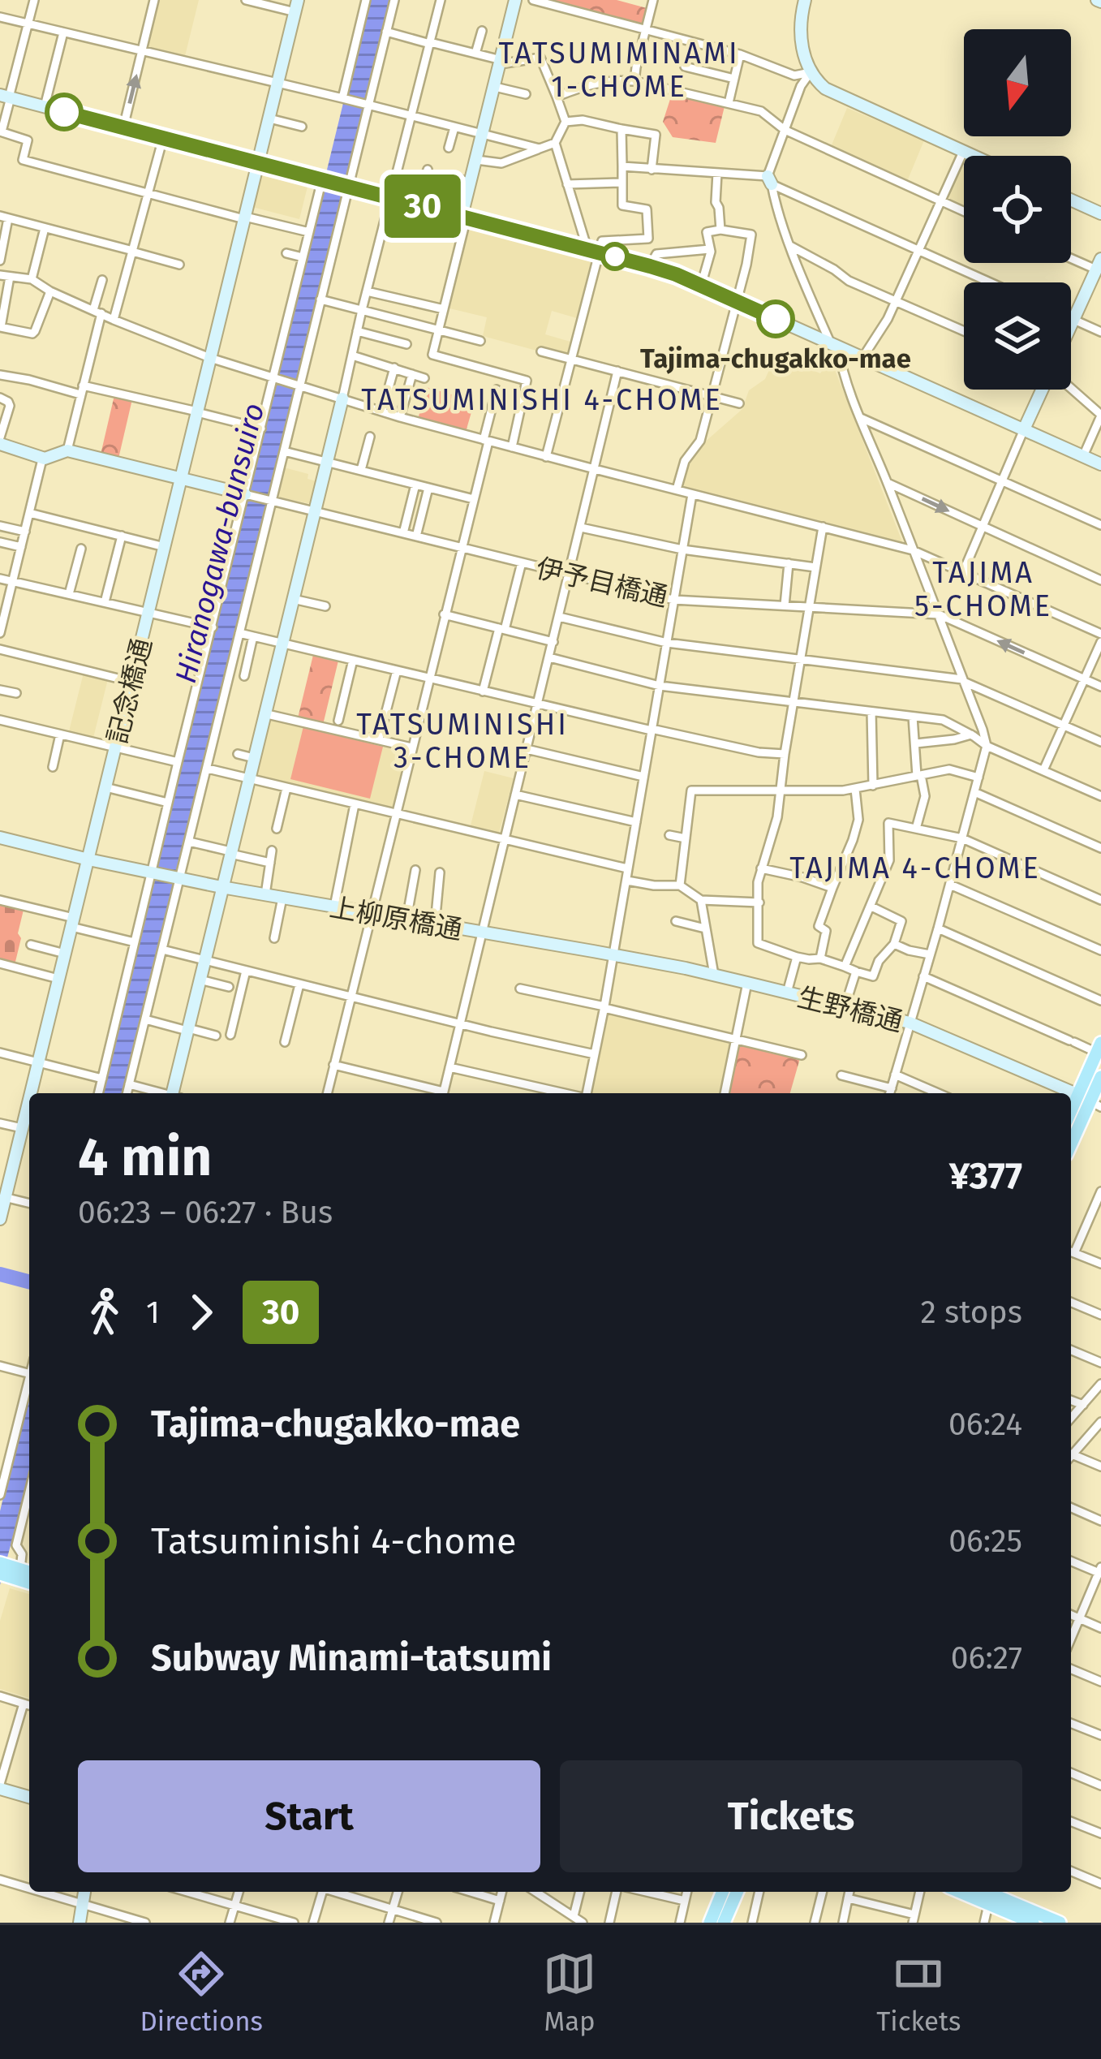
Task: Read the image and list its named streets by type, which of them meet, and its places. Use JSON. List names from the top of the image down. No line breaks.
{"streets":{"street":["伊予目橋通","記念橋通","上柳原橋通","生野橋通"]},"crossings":[["上柳原橋通","生野橋通"]],"districts":["TATSUMIMINAMI 1-CHOME","TATSUMINISHI 4-CHOME","TAJIMA 5-CHOME","TATSUMINISHI 3-CHOME","TAJIMA 4-CHOME"],"water":["Hiranogawa-bunsuiro"],"places":["Tajima-chugakko-mae"],"lines":["bus line 30"],"north":"bottom","page":{"on_map":"30","heading":["4 min","06:23 – 06:27 · Bus","¥377"],"legs":["1","30","2 stops"],"list":[{"name":"Tajima-chugakko-mae","value":"06:24"},{"name":"Tatsuminishi 4-chome","value":"06:25"},{"name":"Subway Minami-tatsumi","value":"06:27"}],"buttons":["Start","Tickets"],"tabs":["Directions","Map","Tickets"]}}
